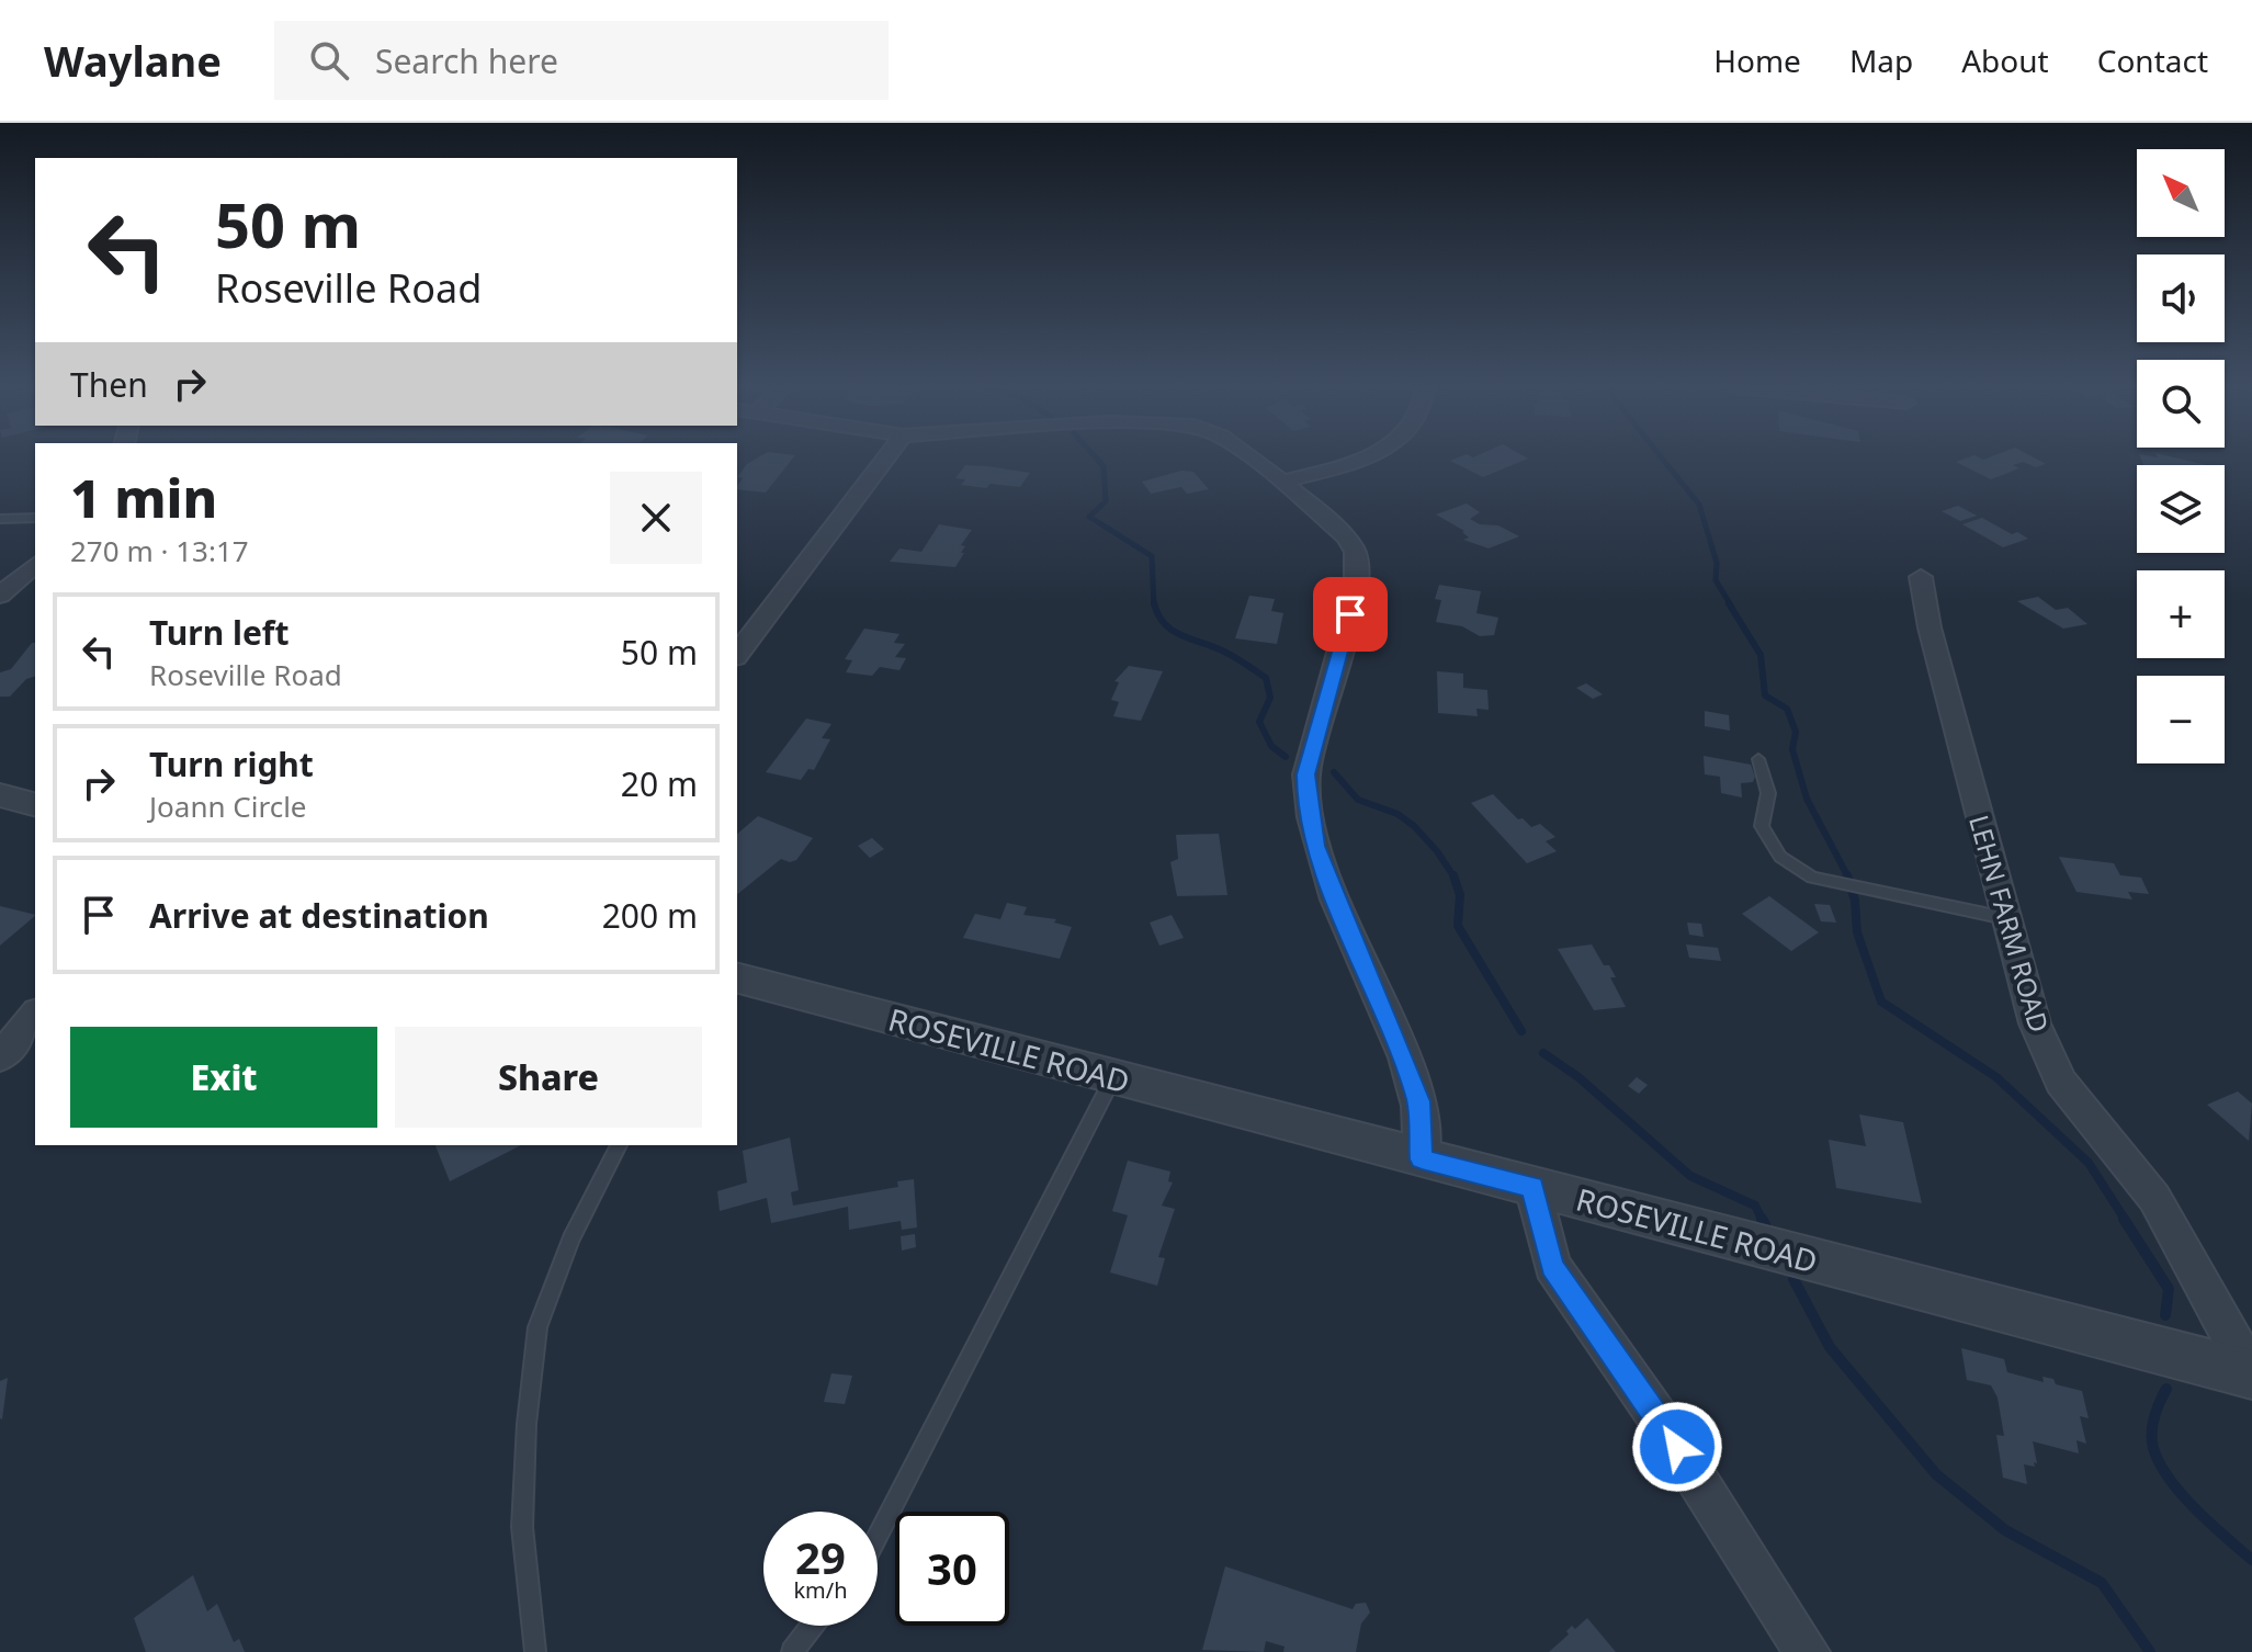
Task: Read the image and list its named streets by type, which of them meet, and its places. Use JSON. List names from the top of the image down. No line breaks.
{"streets":{"street":["LEHN FARM ROAD","ROSEVILLE ROAD"]},"crossings":[["LEHN FARM ROAD","ROSEVILLE ROAD"]],"north":"top left","page":{"header":"Waylane","search":"Search here","nav":["Home","Map","About","Contact"],"map_buttons":["+","−"],"turn":["50 m","Roseville Road"],"then":"Then","heading":["1 min","270 m · 13:17"],"list":[{"name":"Turn left","note":"Roseville Road","value":"50 m"},{"name":"Turn right","note":"Joann Circle","value":"20 m"},{"name":"Arrive at destination","value":"200 m"}],"buttons":["Exit","Share"],"speed":"29 km/h","limit":"30"}}
